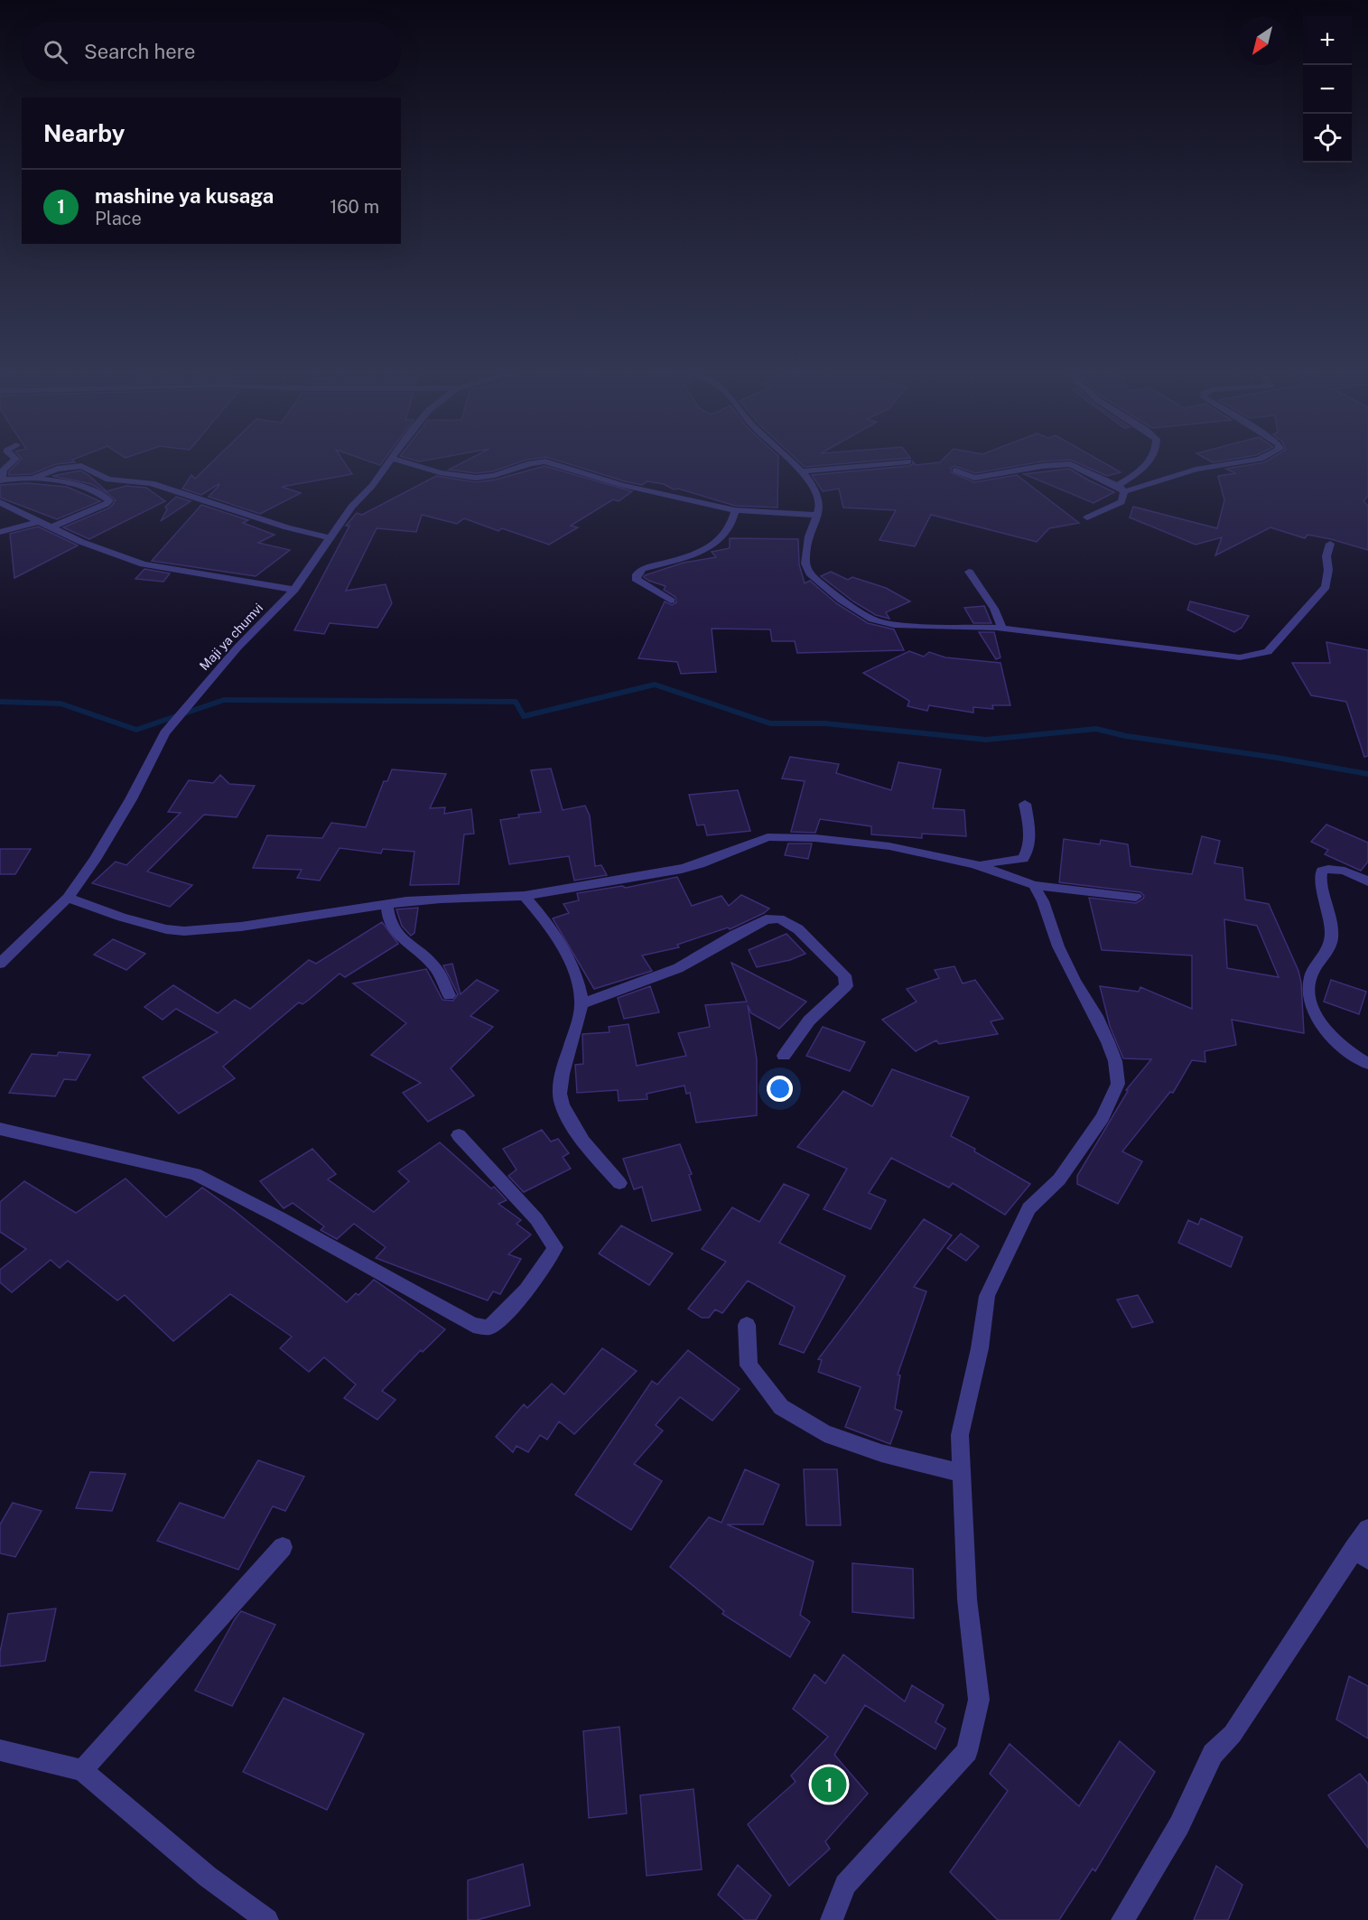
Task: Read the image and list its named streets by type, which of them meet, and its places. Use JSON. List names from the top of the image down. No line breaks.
{"streets":{"street":["Maji ya chumvi"]},"north":"bottom left","page":{"map_buttons":["+","−"],"search":"Search here","heading":"Nearby","list":[{"mark":"1","name":"mashine ya kusaga","note":"Place","value":"160 m"}],"pins":"1"}}
